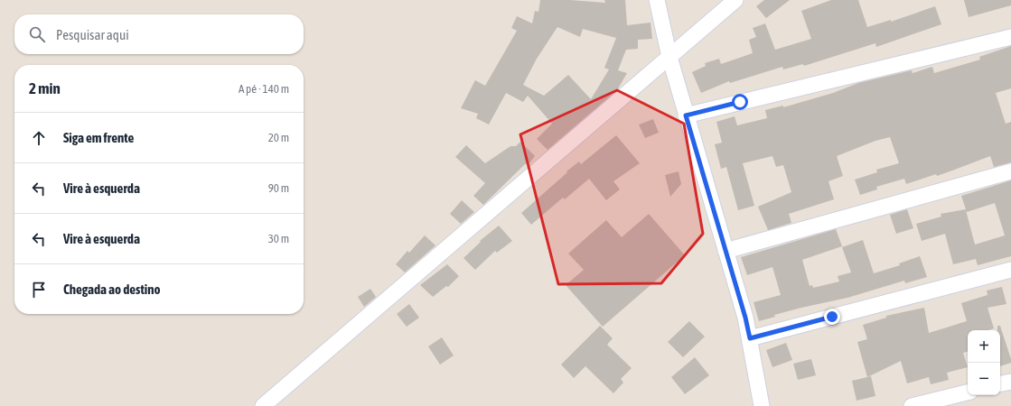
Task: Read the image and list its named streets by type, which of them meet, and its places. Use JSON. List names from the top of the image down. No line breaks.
{"page":{"search":"Pesquisar aqui","heading":["2 min","A pé · 140 m"],"list":[["Siga em frente","20 m"],["Vire à esquerda","90 m"],["Vire à esquerda","30 m"],"Chegada ao destino"],"map_buttons":["+","−"]}}
